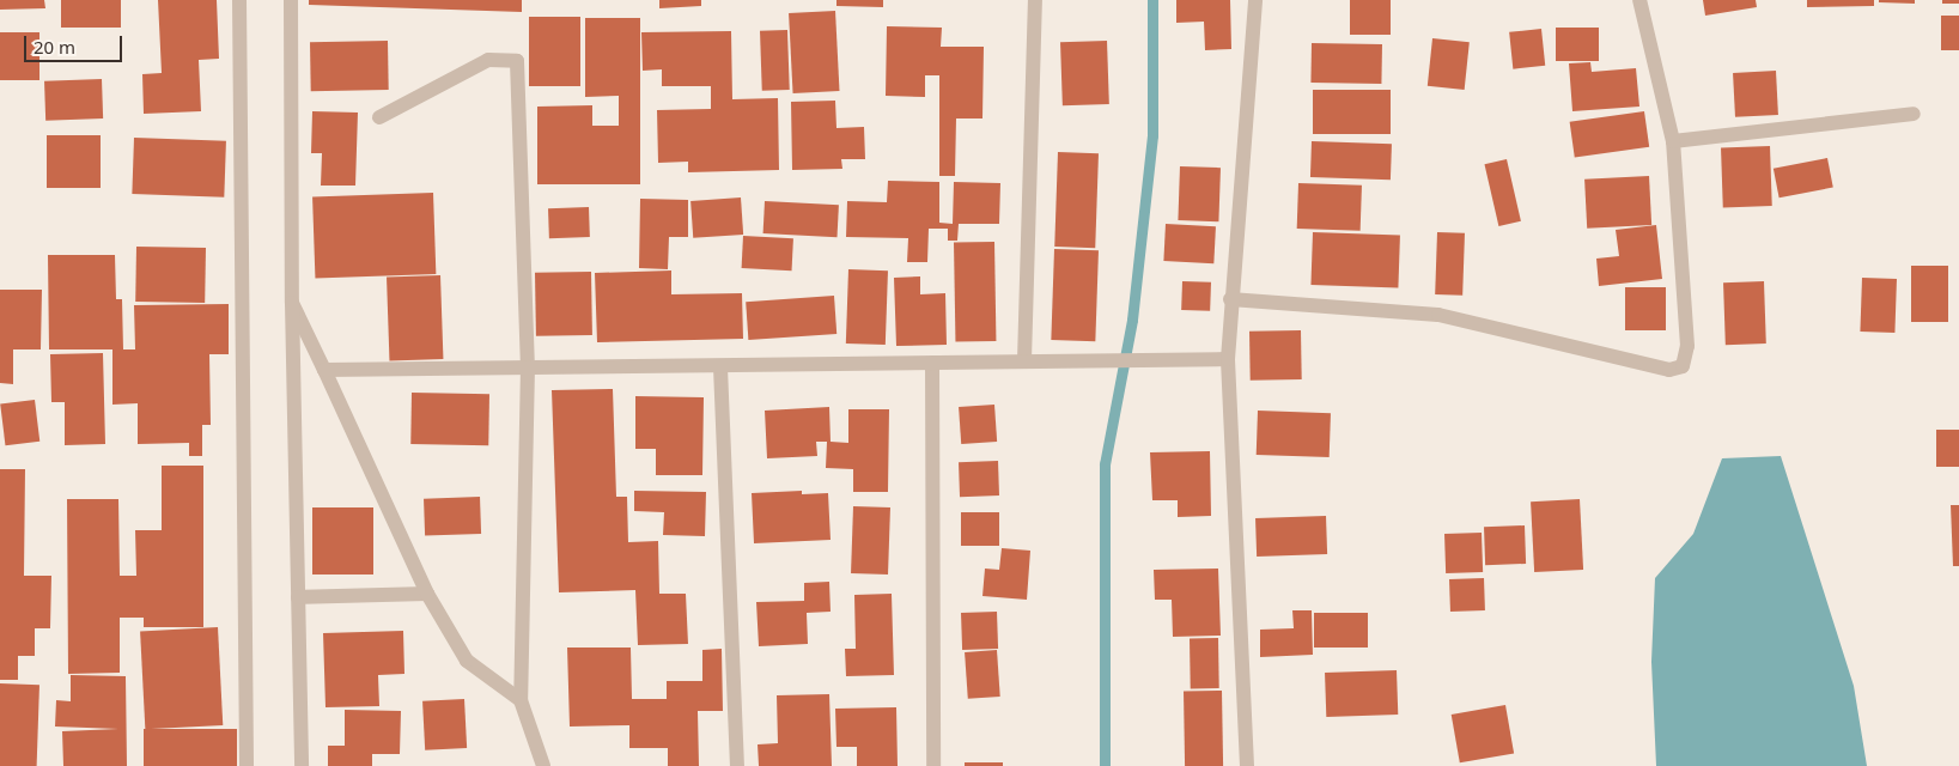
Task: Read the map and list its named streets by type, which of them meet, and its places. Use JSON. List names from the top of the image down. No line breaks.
{"scale_bar":"20 m"}
